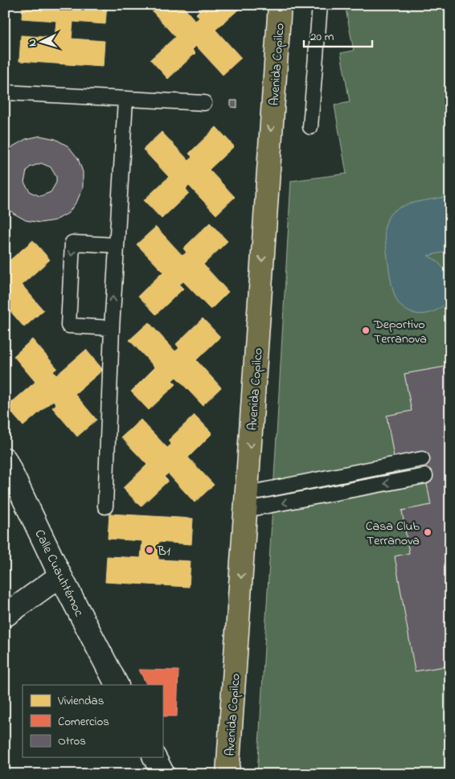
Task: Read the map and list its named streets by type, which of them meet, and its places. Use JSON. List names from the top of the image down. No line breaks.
{"streets":{"main road":["Avenida Copilco"],"street":["Calle Cuauhtémoc"]},"one_way":["Avenida Copilco"],"places":["Deportivo Terranova","Casa Club Terranova","B1"],"legend":["Viviendas","Comercios","Otros"],"scale_bar":"20 m","north":"left"}
